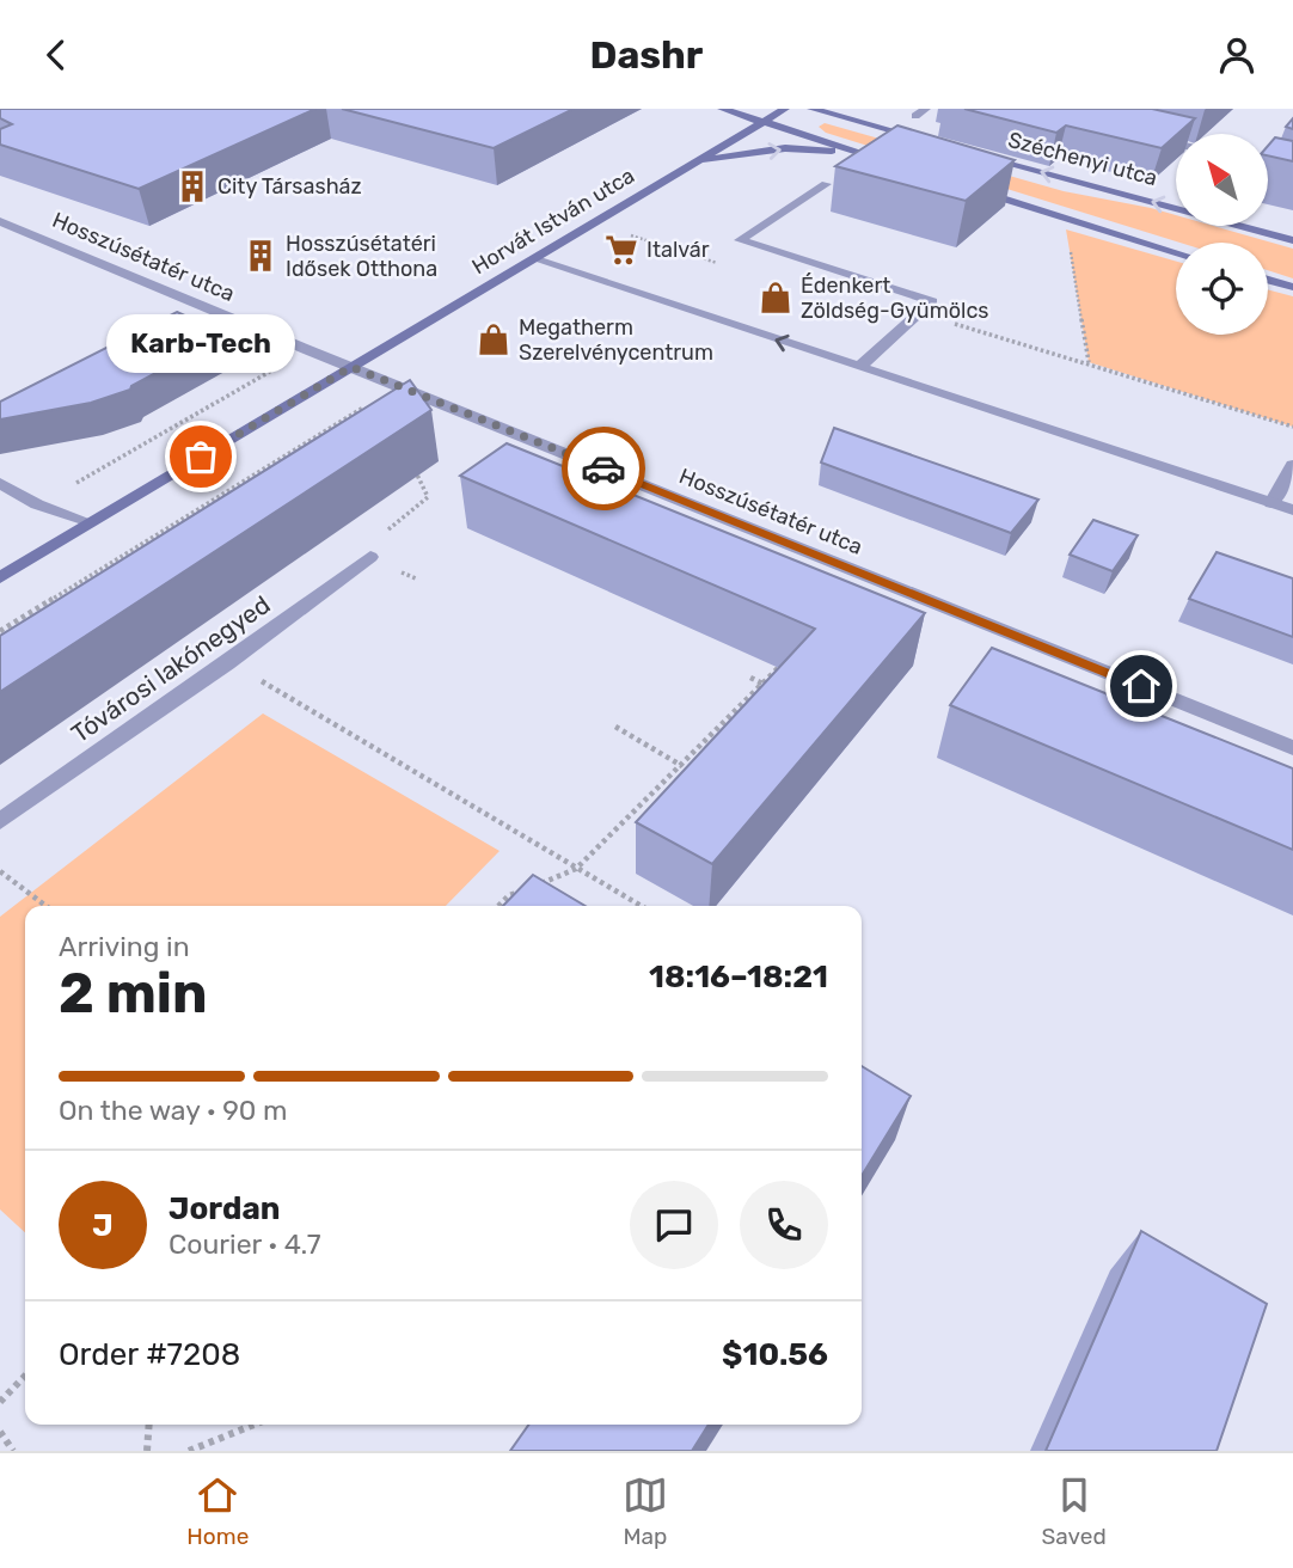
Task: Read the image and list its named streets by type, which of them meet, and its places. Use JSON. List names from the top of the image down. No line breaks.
{"streets":{"main road":["Széchenyi utca","Horvát István utca"],"street":["Hosszúsétatér utca","Tóvárosi lakónegyed"]},"crossings":[["Horvát István utca","Hosszúsétatér utca"]],"places":{"building":["City Társasház","Hosszúsétatéri Idősek Otthona"],"supermarket":["Italvár"],"shop":["Édenkert Zöldség-Gyümölcs","Megatherm Szerelvénycentrum"],"other":["Karb-Tech"]},"north":"top left","page":{"header":"Dashr","bubble":"Karb-Tech","heading":["2 min","Arriving in","18:16–18:21"],"panel":["Jordan","Courier · 4.7","Order #7208","$10.56"],"bar":"On the way · 90 m","round":"J","tabs":["Home","Map","Saved"]}}
